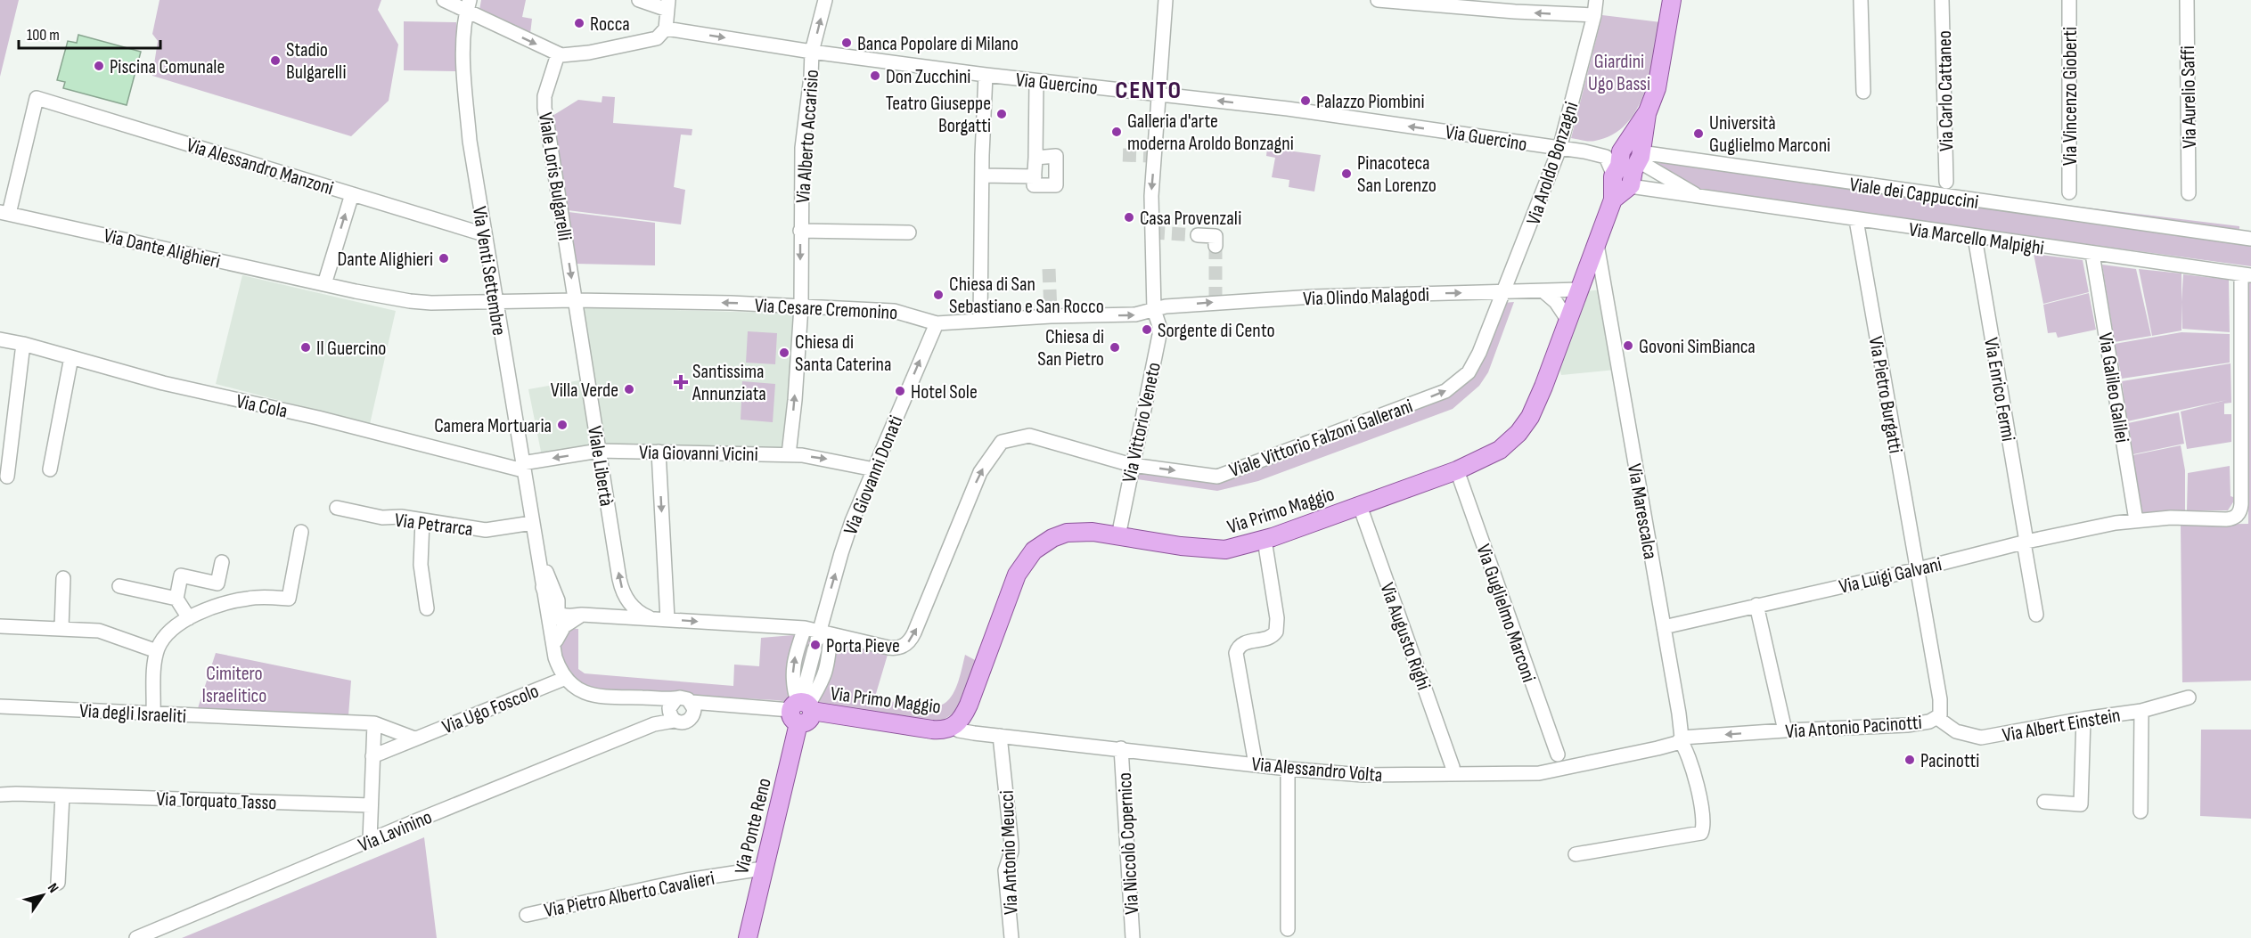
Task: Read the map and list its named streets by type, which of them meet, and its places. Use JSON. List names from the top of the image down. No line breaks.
{"streets":{"main road":["Via Primo Maggio","Via Ponte Reno"],"street":["Via Guercino","Via Carlo Cattaneo","Via Vincenzo Gioberti","Via Aurelio Saffi","Via Alberto Accarisio","Via Aroldo Bonzagni","Via Alessandro Manzoni","Viale Loris Bulgarelli","Viale dei Cappuccini","Via Marcello Malpighi","Via Dante Alighieri","Via Venti Settembre","Via Olindo Malagodi","Via Cesare Cremonino","Via Galileo Galilei","Via Enrico Fermi","Via Pietro Burgatti","Via Cola","Via Vittorio Veneto","Viale Vittorio Falzoni Gallerani","Via Giovanni Vicini","Viale Libertà","Via Giovanni Donati","Via Marescalca","Via Petrarca","Via Luigi Galvani","Via Guglielmo Marconi","Via Augusto Righi","Via Ugo Foscolo","Via degli Israeliti","Via Albert Einstein","Via Antonio Pacinotti","Via Alessandro Volta","Via Torquato Tasso","Via Lavinino","Via Niccolò Copernico","Via Antonio Meucci","Via Pietro Alberto Cavalieri"]},"crossings":[["Via Guercino","Via Alberto Accarisio"],["Via Guercino","Via Aroldo Bonzagni"],["Via Guercino","Viale dei Cappuccini"],["Via Guercino","Via Marcello Malpighi"],["Via Guercino","Via Vittorio Veneto"],["Via Guercino","Via Primo Maggio"],["Via Alberto Accarisio","Via Cesare Cremonino"],["Via Alberto Accarisio","Via Giovanni Vicini"],["Via Aroldo Bonzagni","Via Olindo Malagodi"],["Via Aroldo Bonzagni","Viale Vittorio Falzoni Gallerani"],["Via Alessandro Manzoni","Via Dante Alighieri"],["Via Alessandro Manzoni","Via Venti Settembre"],["Viale Loris Bulgarelli","Via Cesare Cremonino"],["Viale Loris Bulgarelli","Viale Libertà"],["Viale dei Cappuccini","Via Marcello Malpighi"],["Viale dei Cappuccini","Via Primo Maggio"],["Via Marcello Malpighi","Via Galileo Galilei"],["Via Marcello Malpighi","Via Enrico Fermi"],["Via Marcello Malpighi","Via Pietro Burgatti"],["Via Marcello Malpighi","Via Primo Maggio"],["Via Marcello Malpighi","Via Luigi Galvani"],["Via Dante Alighieri","Via Venti Settembre"],["Via Dante Alighieri","Via Cesare Cremonino"],["Via Venti Settembre","Via Cesare Cremonino"],["Via Venti Settembre","Via Cola"],["Via Venti Settembre","Via Giovanni Vicini"],["Via Venti Settembre","Via Petrarca"],["Via Venti Settembre","Via Ugo Foscolo"],["Via Venti Settembre","Via Lavinino"],["Via Olindo Malagodi","Via Cesare Cremonino"],["Via Olindo Malagodi","Via Vittorio Veneto"],["Via Olindo Malagodi","Viale Vittorio Falzoni Gallerani"],["Via Olindo Malagodi","Via Primo Maggio"],["Via Cesare Cremonino","Via Vittorio Veneto"],["Via Cesare Cremonino","Viale Libertà"],["Via Cesare Cremonino","Via Giovanni Donati"],["Via Galileo Galilei","Via Luigi Galvani"],["Via Enrico Fermi","Via Luigi Galvani"],["Via Pietro Burgatti","Via Luigi Galvani"],["Via Pietro Burgatti","Via Antonio Pacinotti"],["Via Cola","Via Giovanni Vicini"],["Via Vittorio Veneto","Viale Vittorio Falzoni Gallerani"],["Via Vittorio Veneto","Via Primo Maggio"],["Viale Vittorio Falzoni Gallerani","Via Giovanni Donati"],["Via Giovanni Vicini","Viale Libertà"],["Via Giovanni Vicini","Via Giovanni Donati"],["Via Giovanni Donati","Via Primo Maggio"],["Via Giovanni Donati","Via Ponte Reno"],["Via Primo Maggio","Via Marescalca"],["Via Primo Maggio","Via Guglielmo Marconi"],["Via Primo Maggio","Via Augusto Righi"],["Via Primo Maggio","Via Alessandro Volta"],["Via Primo Maggio","Via Ponte Reno"],["Via Marescalca","Via Luigi Galvani"],["Via Marescalca","Via Antonio Pacinotti"],["Via Marescalca","Via Alessandro Volta"],["Via Luigi Galvani","Via Antonio Pacinotti"],["Via Albert Einstein","Via Antonio Pacinotti"],["Via Antonio Pacinotti","Via Alessandro Volta"],["Via Alessandro Volta","Via Niccolò Copernico"],["Via Alessandro Volta","Via Antonio Meucci"],["Via Ponte Reno","Via Pietro Alberto Cavalieri"]],"one_way":["Viale Loris Bulgarelli","Via Olindo Malagodi","Via Vittorio Veneto","Viale Vittorio Falzoni Gallerani","Via Giovanni Donati"],"districts":["CENTO"],"parks":["Giardini Ugo Bassi","Cimitero Israelitico"],"places":{"other":["Rocca","Banca Popolare di Milano","Stadio Bulgarelli","Piscina Comunale","Don Zucchini","Palazzo Piombini","Teatro Giuseppe Borgatti","Galleria d'arte moderna Aroldo Bonzagni","Università Guglielmo Marconi","Pinacoteca San Lorenzo","Casa Provenzali","Dante Alighieri","Chiesa di San Sebastiano e San Rocco","Sorgente di Cento","Govoni SimBianca","Il Guercino","Chiesa di San Pietro","Chiesa di Santa Caterina","Villa Verde","Hotel Sole","Camera Mortuaria","Porta Pieve","Pacinotti"],"health":["Santissima Annunziata"]},"scale_bar":"100 m","north":"top right"}
